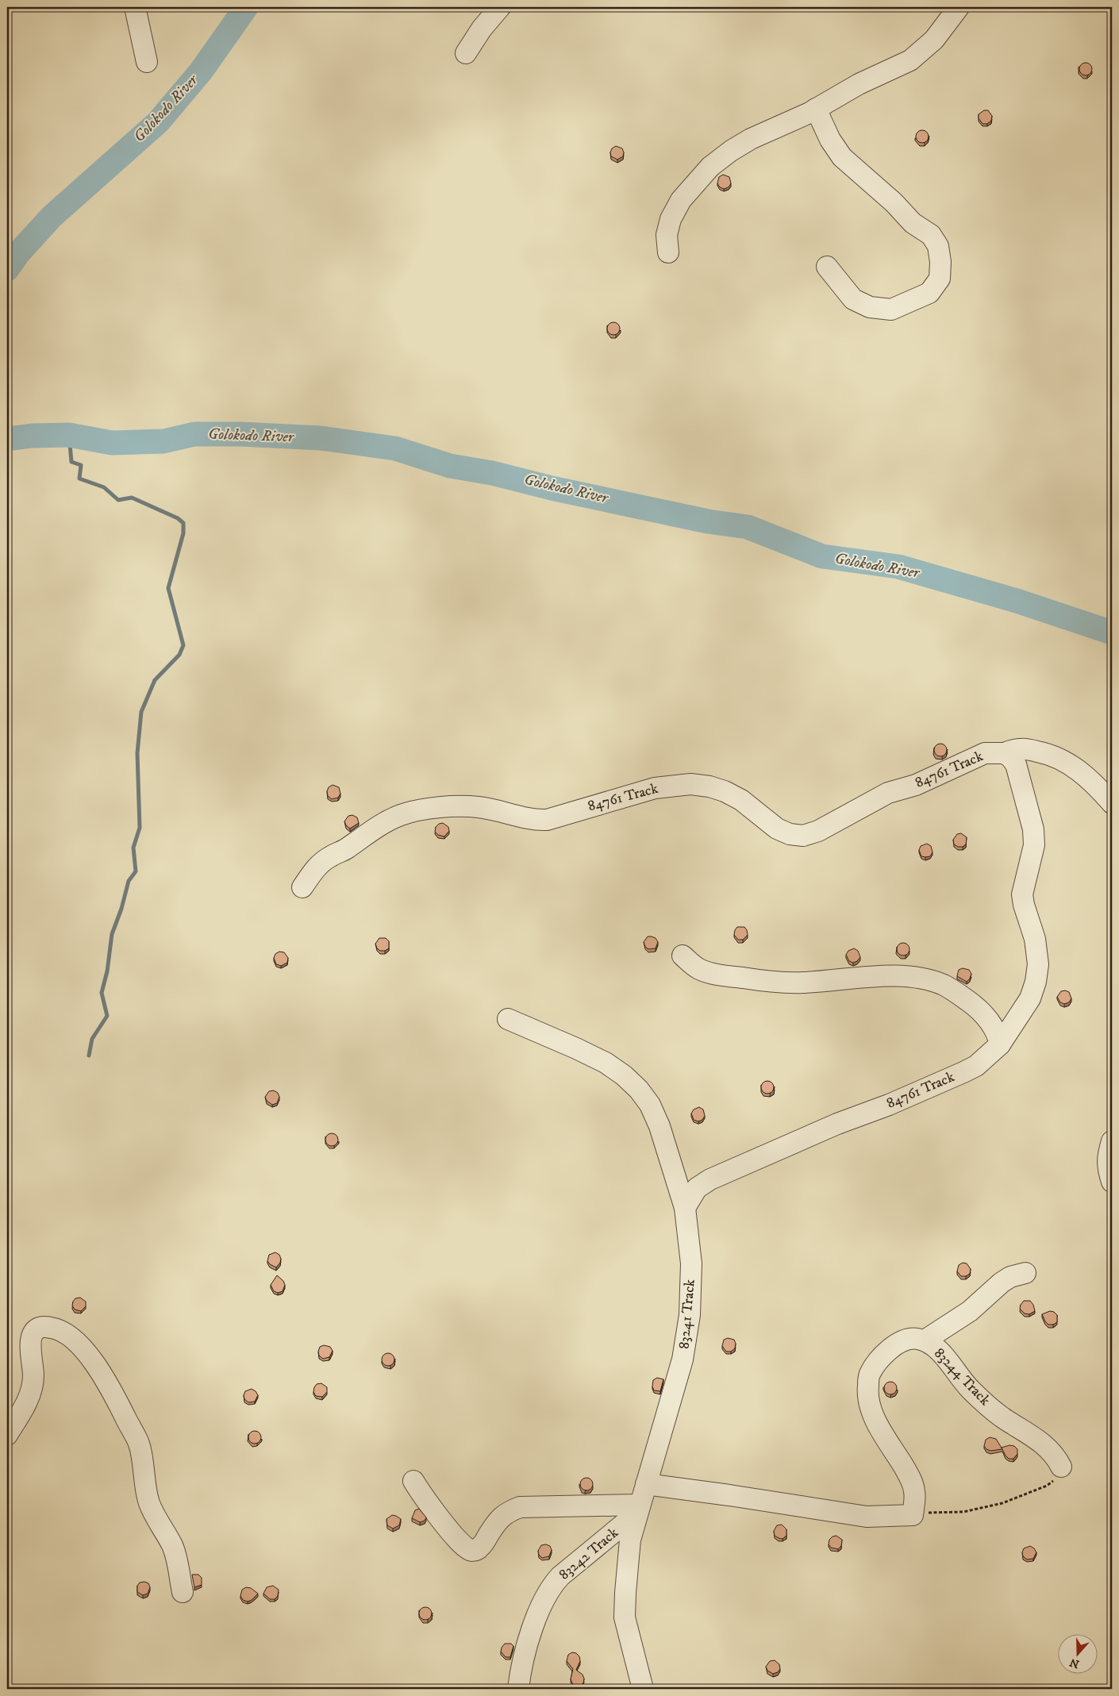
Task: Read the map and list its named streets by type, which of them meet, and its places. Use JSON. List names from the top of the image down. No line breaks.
{"streets":{"street":["84761 Track","83241 Track","83244 Track","83242 Track"]},"crossings":[["84761 Track","83241 Track"],["83241 Track","83242 Track"]],"water":["Golokodo River"],"north":"bottom"}
